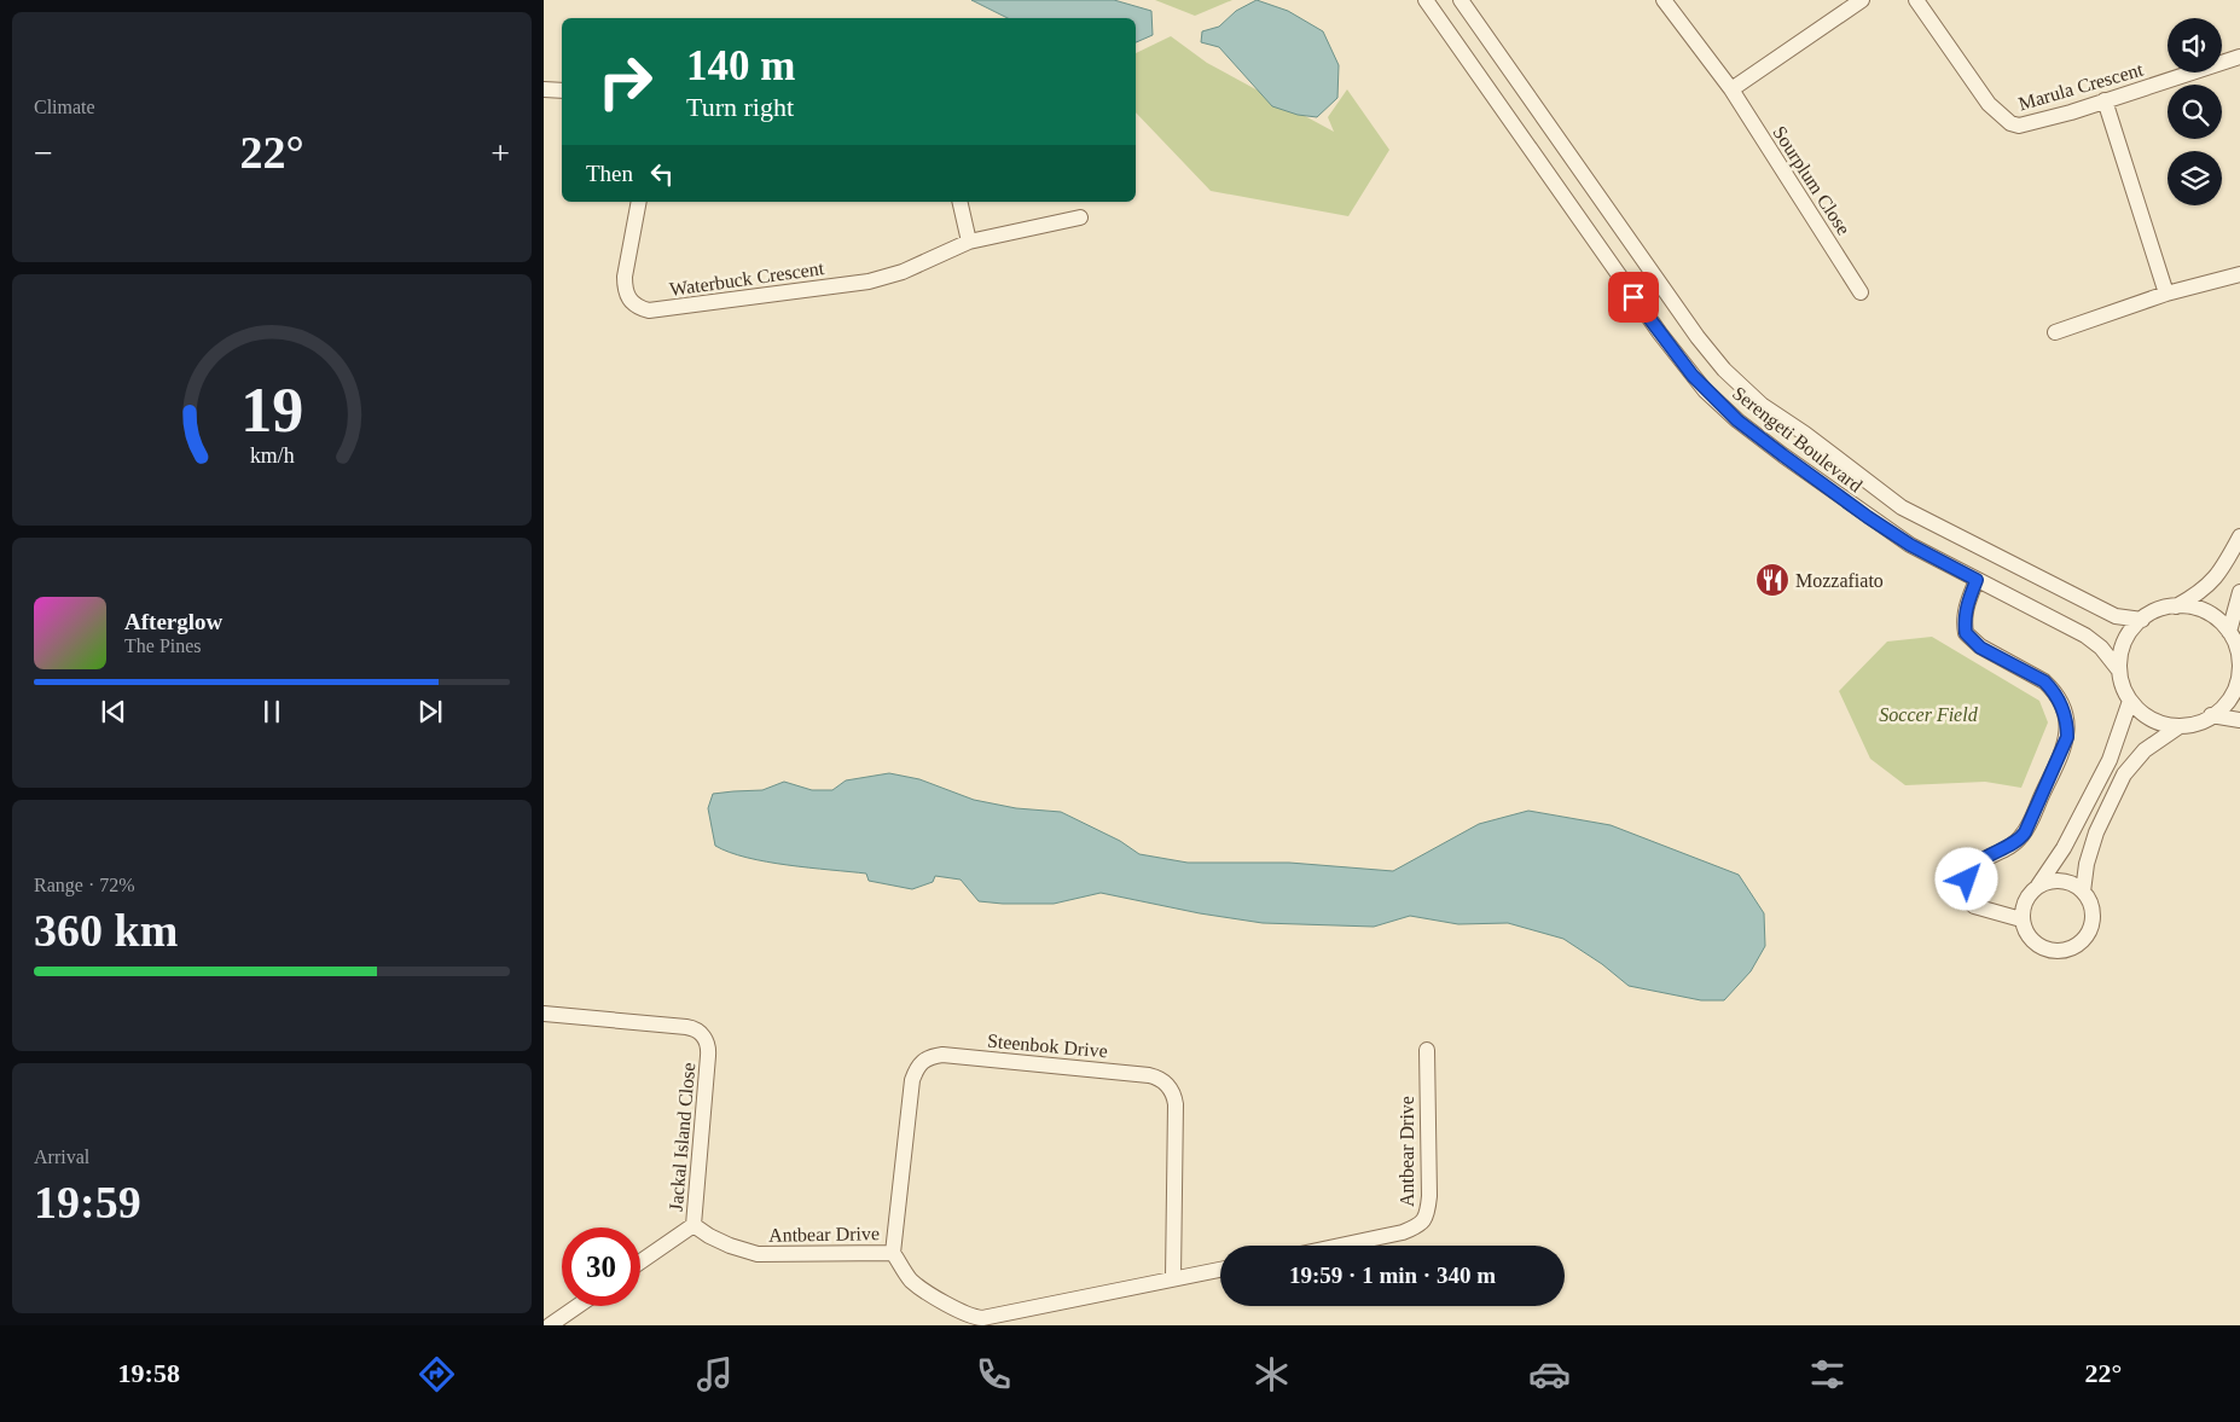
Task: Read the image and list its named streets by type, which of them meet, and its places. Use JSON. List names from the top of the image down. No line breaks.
{"streets":{"street":["Marula Crescent","Sourplum Close","Waterbuck Crescent","Serengeti Boulevard","Steenbok Drive","Jackal Island Close","Antbear Drive"]},"crossings":[["Steenbok Drive","Antbear Drive"],["Jackal Island Close","Antbear Drive"]],"parks":["Soccer Field"],"places":{"restaurant":["Mozzafiato"]},"page":{"tile":["Climate",["Range · 72%","360 km"],["Arrival","19:59"]],"turn":["140 m","Turn right"],"heat":["−","22°","+"],"then":"Then","song":["Afterglow","The Pines"],"limit":"30","trip":"19:59 · 1 min · 340 m","tabs":["19:58","22°"],"gauge":["19","km/h"]}}
